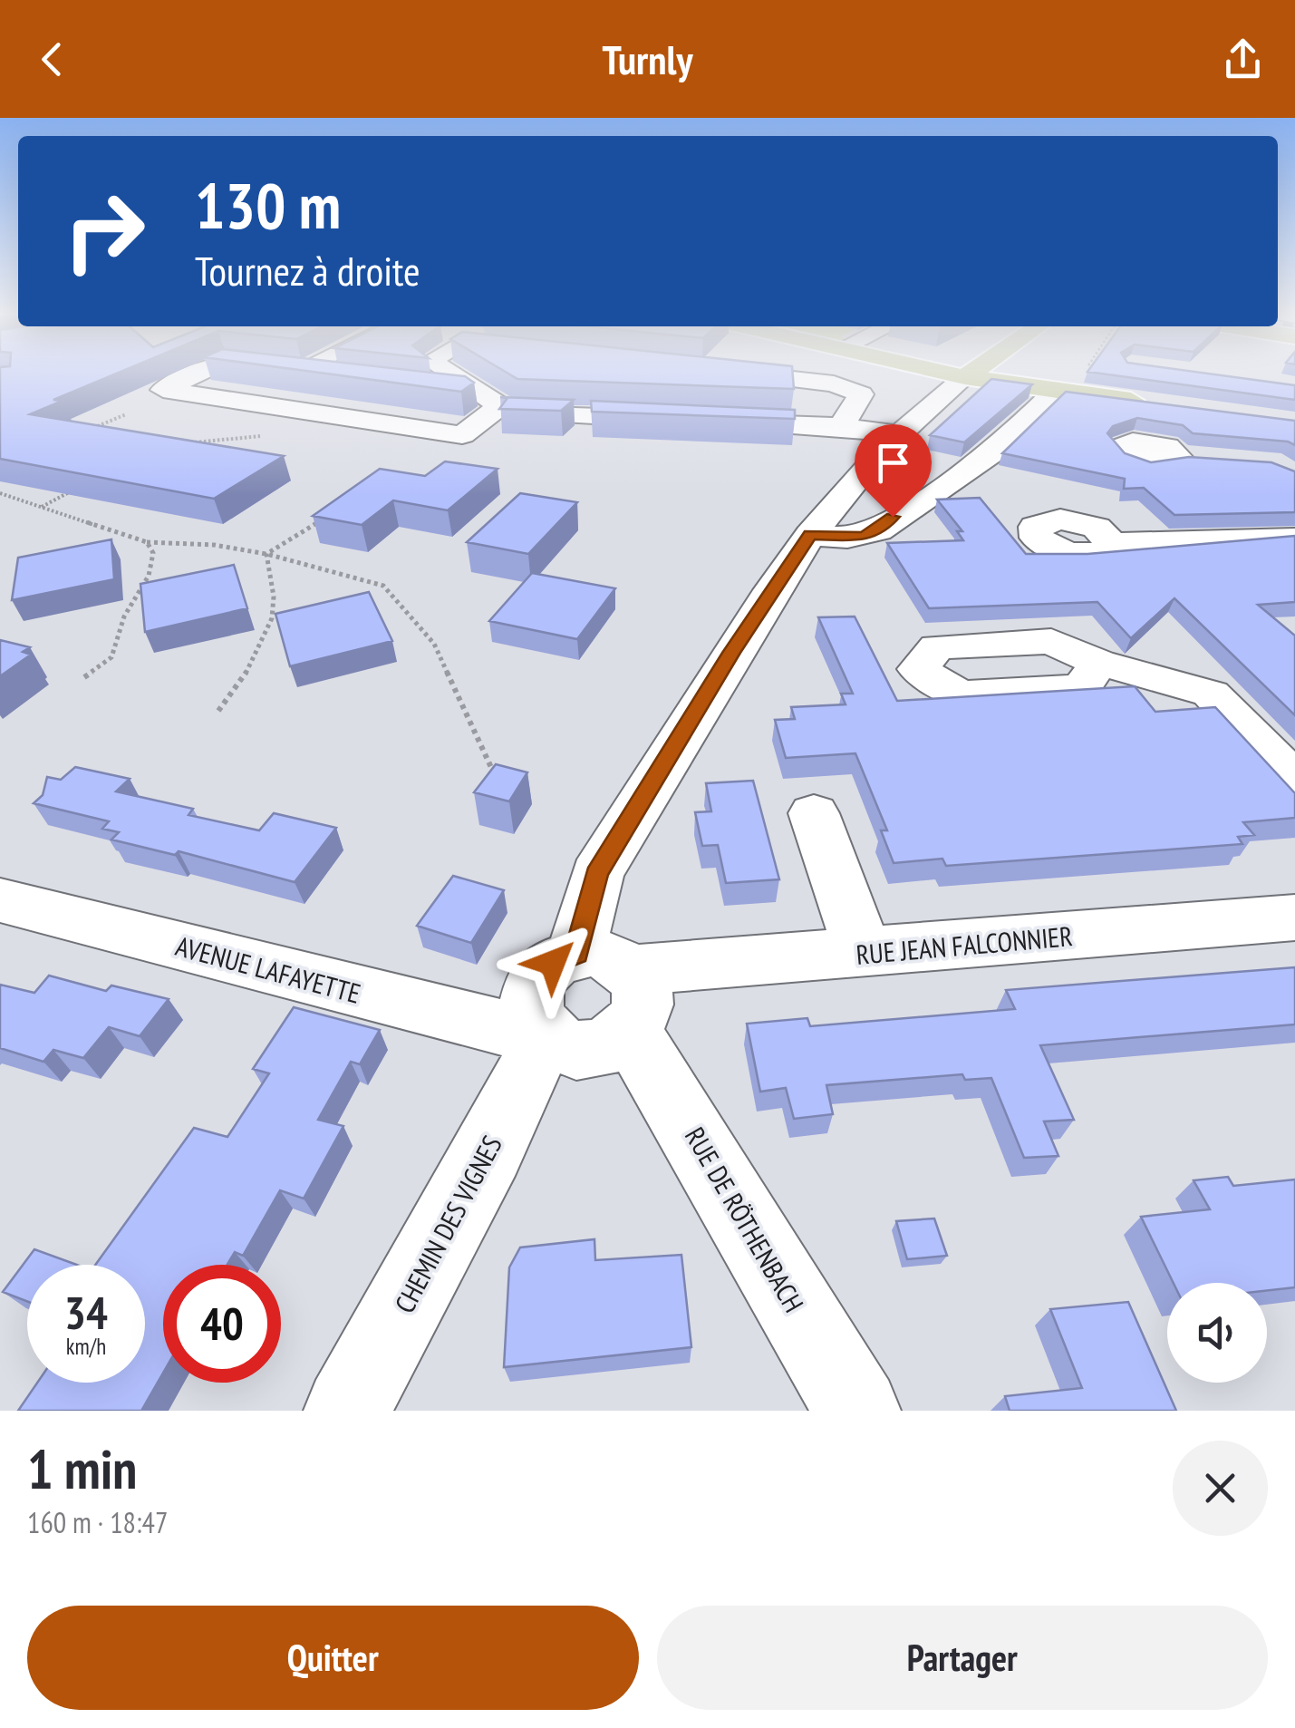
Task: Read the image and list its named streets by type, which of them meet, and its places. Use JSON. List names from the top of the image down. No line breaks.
{"streets":{"street":["RUE JEAN FALCONNIER","AVENUE LAFAYETTE","RUE DE RÖTHENBACH","CHEMIN DES VIGNES"]},"crossings":[["RUE JEAN FALCONNIER","AVENUE LAFAYETTE"],["RUE JEAN FALCONNIER","RUE DE RÖTHENBACH"],["RUE JEAN FALCONNIER","CHEMIN DES VIGNES"],["AVENUE LAFAYETTE","RUE DE RÖTHENBACH"],["AVENUE LAFAYETTE","CHEMIN DES VIGNES"],["RUE DE RÖTHENBACH","CHEMIN DES VIGNES"]],"page":{"header":"Turnly","turn":["130 m","Tournez à droite"],"speed":"34 km/h","limit":"40","heading":["1 min","160 m · 18:47"],"buttons":["Quitter","Partager"]}}
